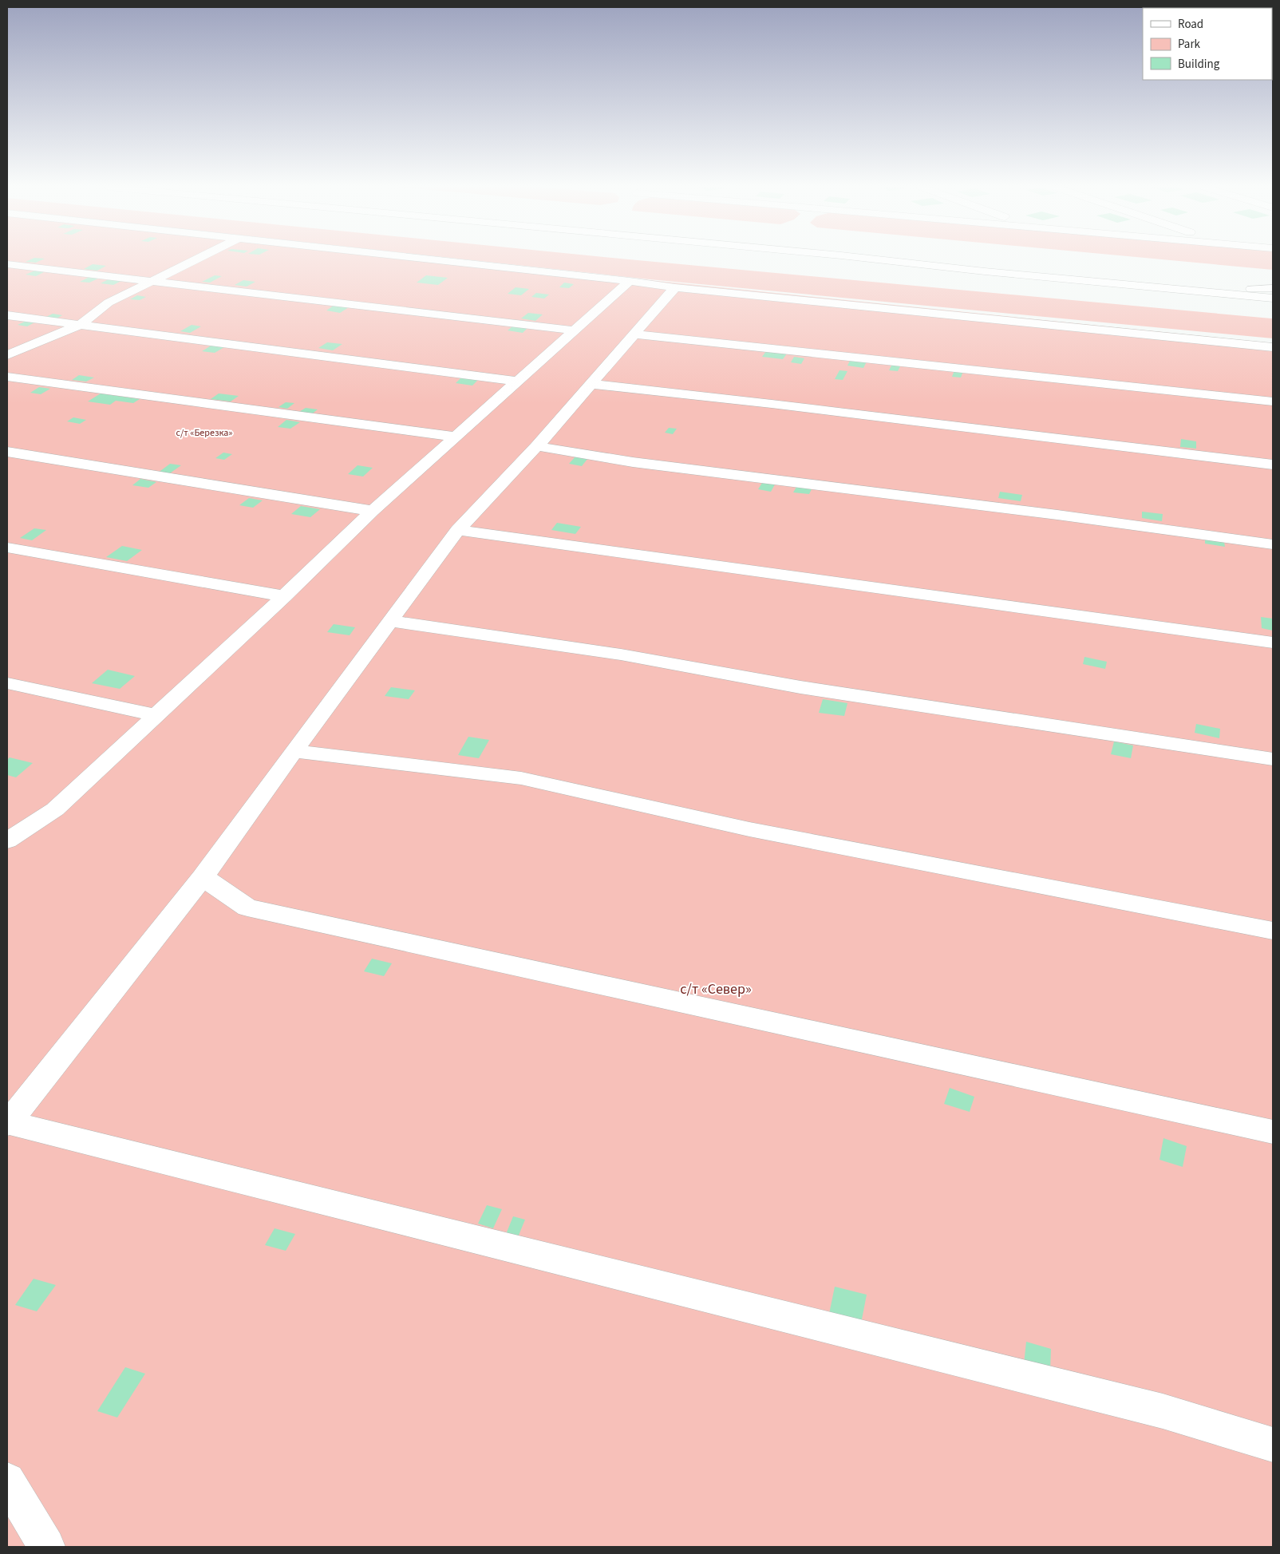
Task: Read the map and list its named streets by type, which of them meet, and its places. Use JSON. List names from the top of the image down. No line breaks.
{"parks":["с/т «Березка»","с/т «Север»"],"legend":["Road","Park","Building"]}
